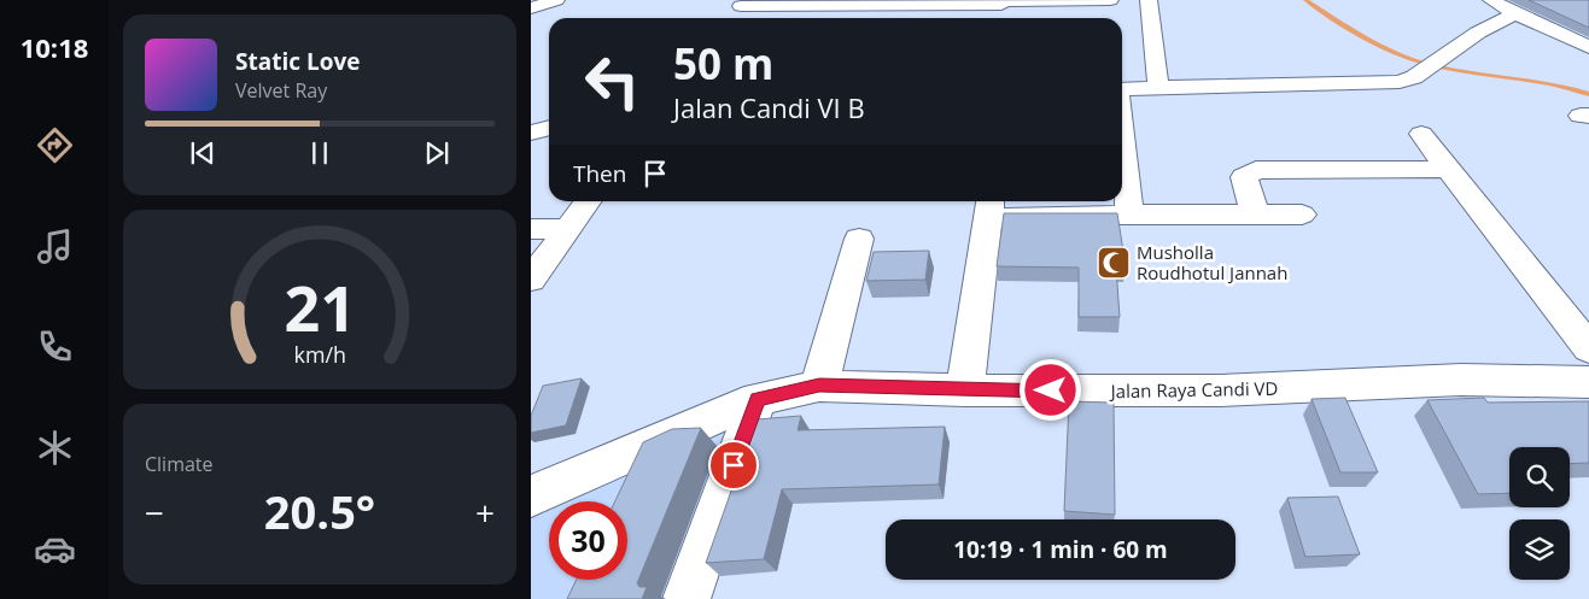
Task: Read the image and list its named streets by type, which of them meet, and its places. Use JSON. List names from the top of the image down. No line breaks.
{"streets":{"street":["Jalan Raya Candi VD"]},"places":{"mosque":["Musholla Roudhotul Jannah"]},"page":{"tabs":"10:18","turn":["50 m","Jalan Candi VI B"],"song":["Static Love","Velvet Ray"],"then":"Then","tile":"Climate","heat":["−","20.5°","+"],"limit":"30","trip":"10:19 · 1 min · 60 m","gauge":["21","km/h"]}}
